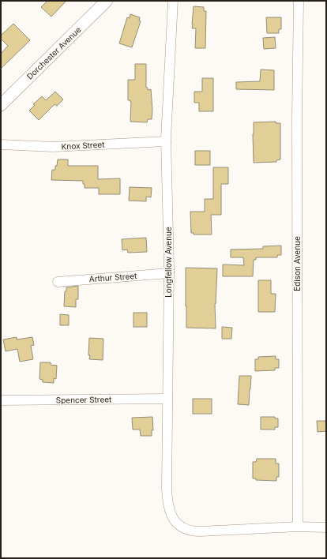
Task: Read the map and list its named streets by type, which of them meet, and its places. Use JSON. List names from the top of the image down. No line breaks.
{"streets":{"street":["Dorchester Avenue","Knox Street","Longfellow Avenue","Edison Avenue","Arthur Street","Spencer Street"]},"crossings":[["Knox Street","Longfellow Avenue"],["Longfellow Avenue","Edison Avenue"],["Longfellow Avenue","Arthur Street"],["Longfellow Avenue","Spencer Street"]]}
